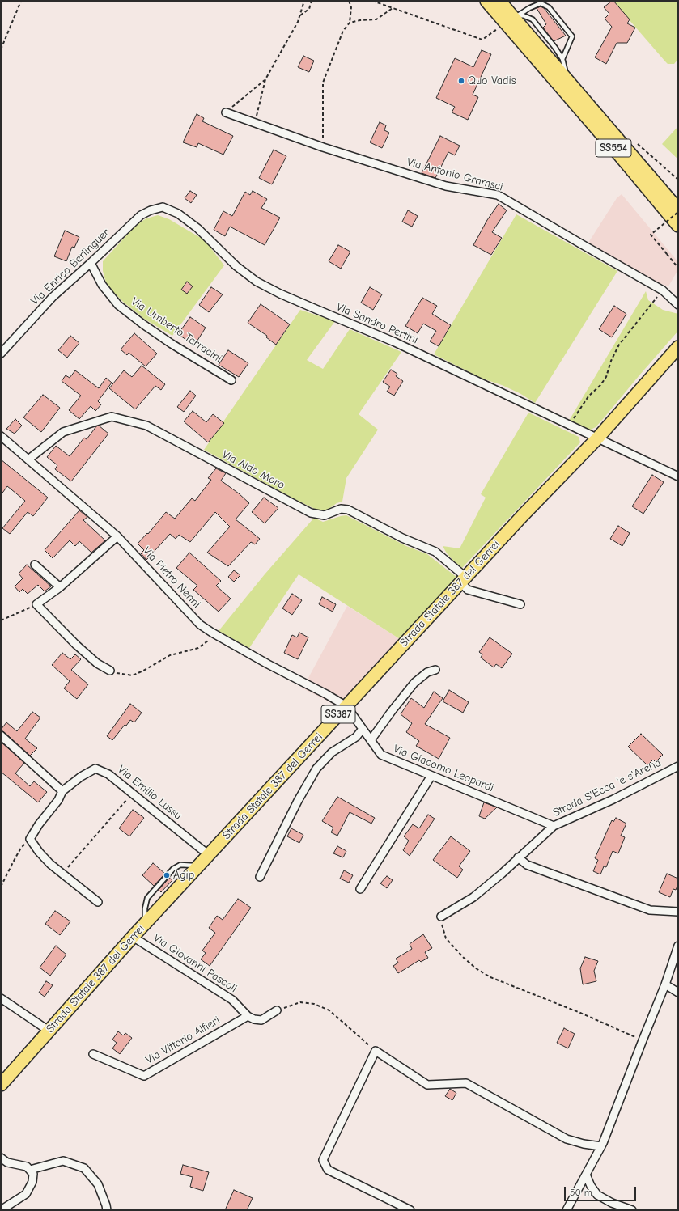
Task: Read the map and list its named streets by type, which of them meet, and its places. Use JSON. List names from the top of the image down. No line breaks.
{"streets":{"main road":["SS554","Strada Statale 387 del Gerrei","SS387"],"street":["Via Antonio Gramsci","Via Enrico Berlinguer","Via Sandro Pertini","Via Umberto Terracini","Via Aldo Moro","Via Pietro Nenni","Via Giacomo Leopardi","Strada S'Ecca 'e s'Arena","Via Emilio Lussu","Via Giovanni Pascoli","Via Vittorio Alfieri"]},"crossings":[["Via Enrico Berlinguer","Via Sandro Pertini"],["Via Enrico Berlinguer","Via Umberto Terracini"],["Via Sandro Pertini","Strada Statale 387 del Gerrei"],["Via Aldo Moro","Via Pietro Nenni"],["Via Aldo Moro","Strada Statale 387 del Gerrei"],["Via Pietro Nenni","Strada Statale 387 del Gerrei"],["Via Pietro Nenni","Via Giacomo Leopardi"],["Strada Statale 387 del Gerrei","Via Giacomo Leopardi"],["Strada Statale 387 del Gerrei","Via Emilio Lussu"],["Strada Statale 387 del Gerrei","Via Giovanni Pascoli"],["Via Giacomo Leopardi","Strada S'Ecca 'e s'Arena"],["Via Giovanni Pascoli","Via Vittorio Alfieri"]],"places":["Quo Vadis","Agip"],"scale_bar":"50 m"}
